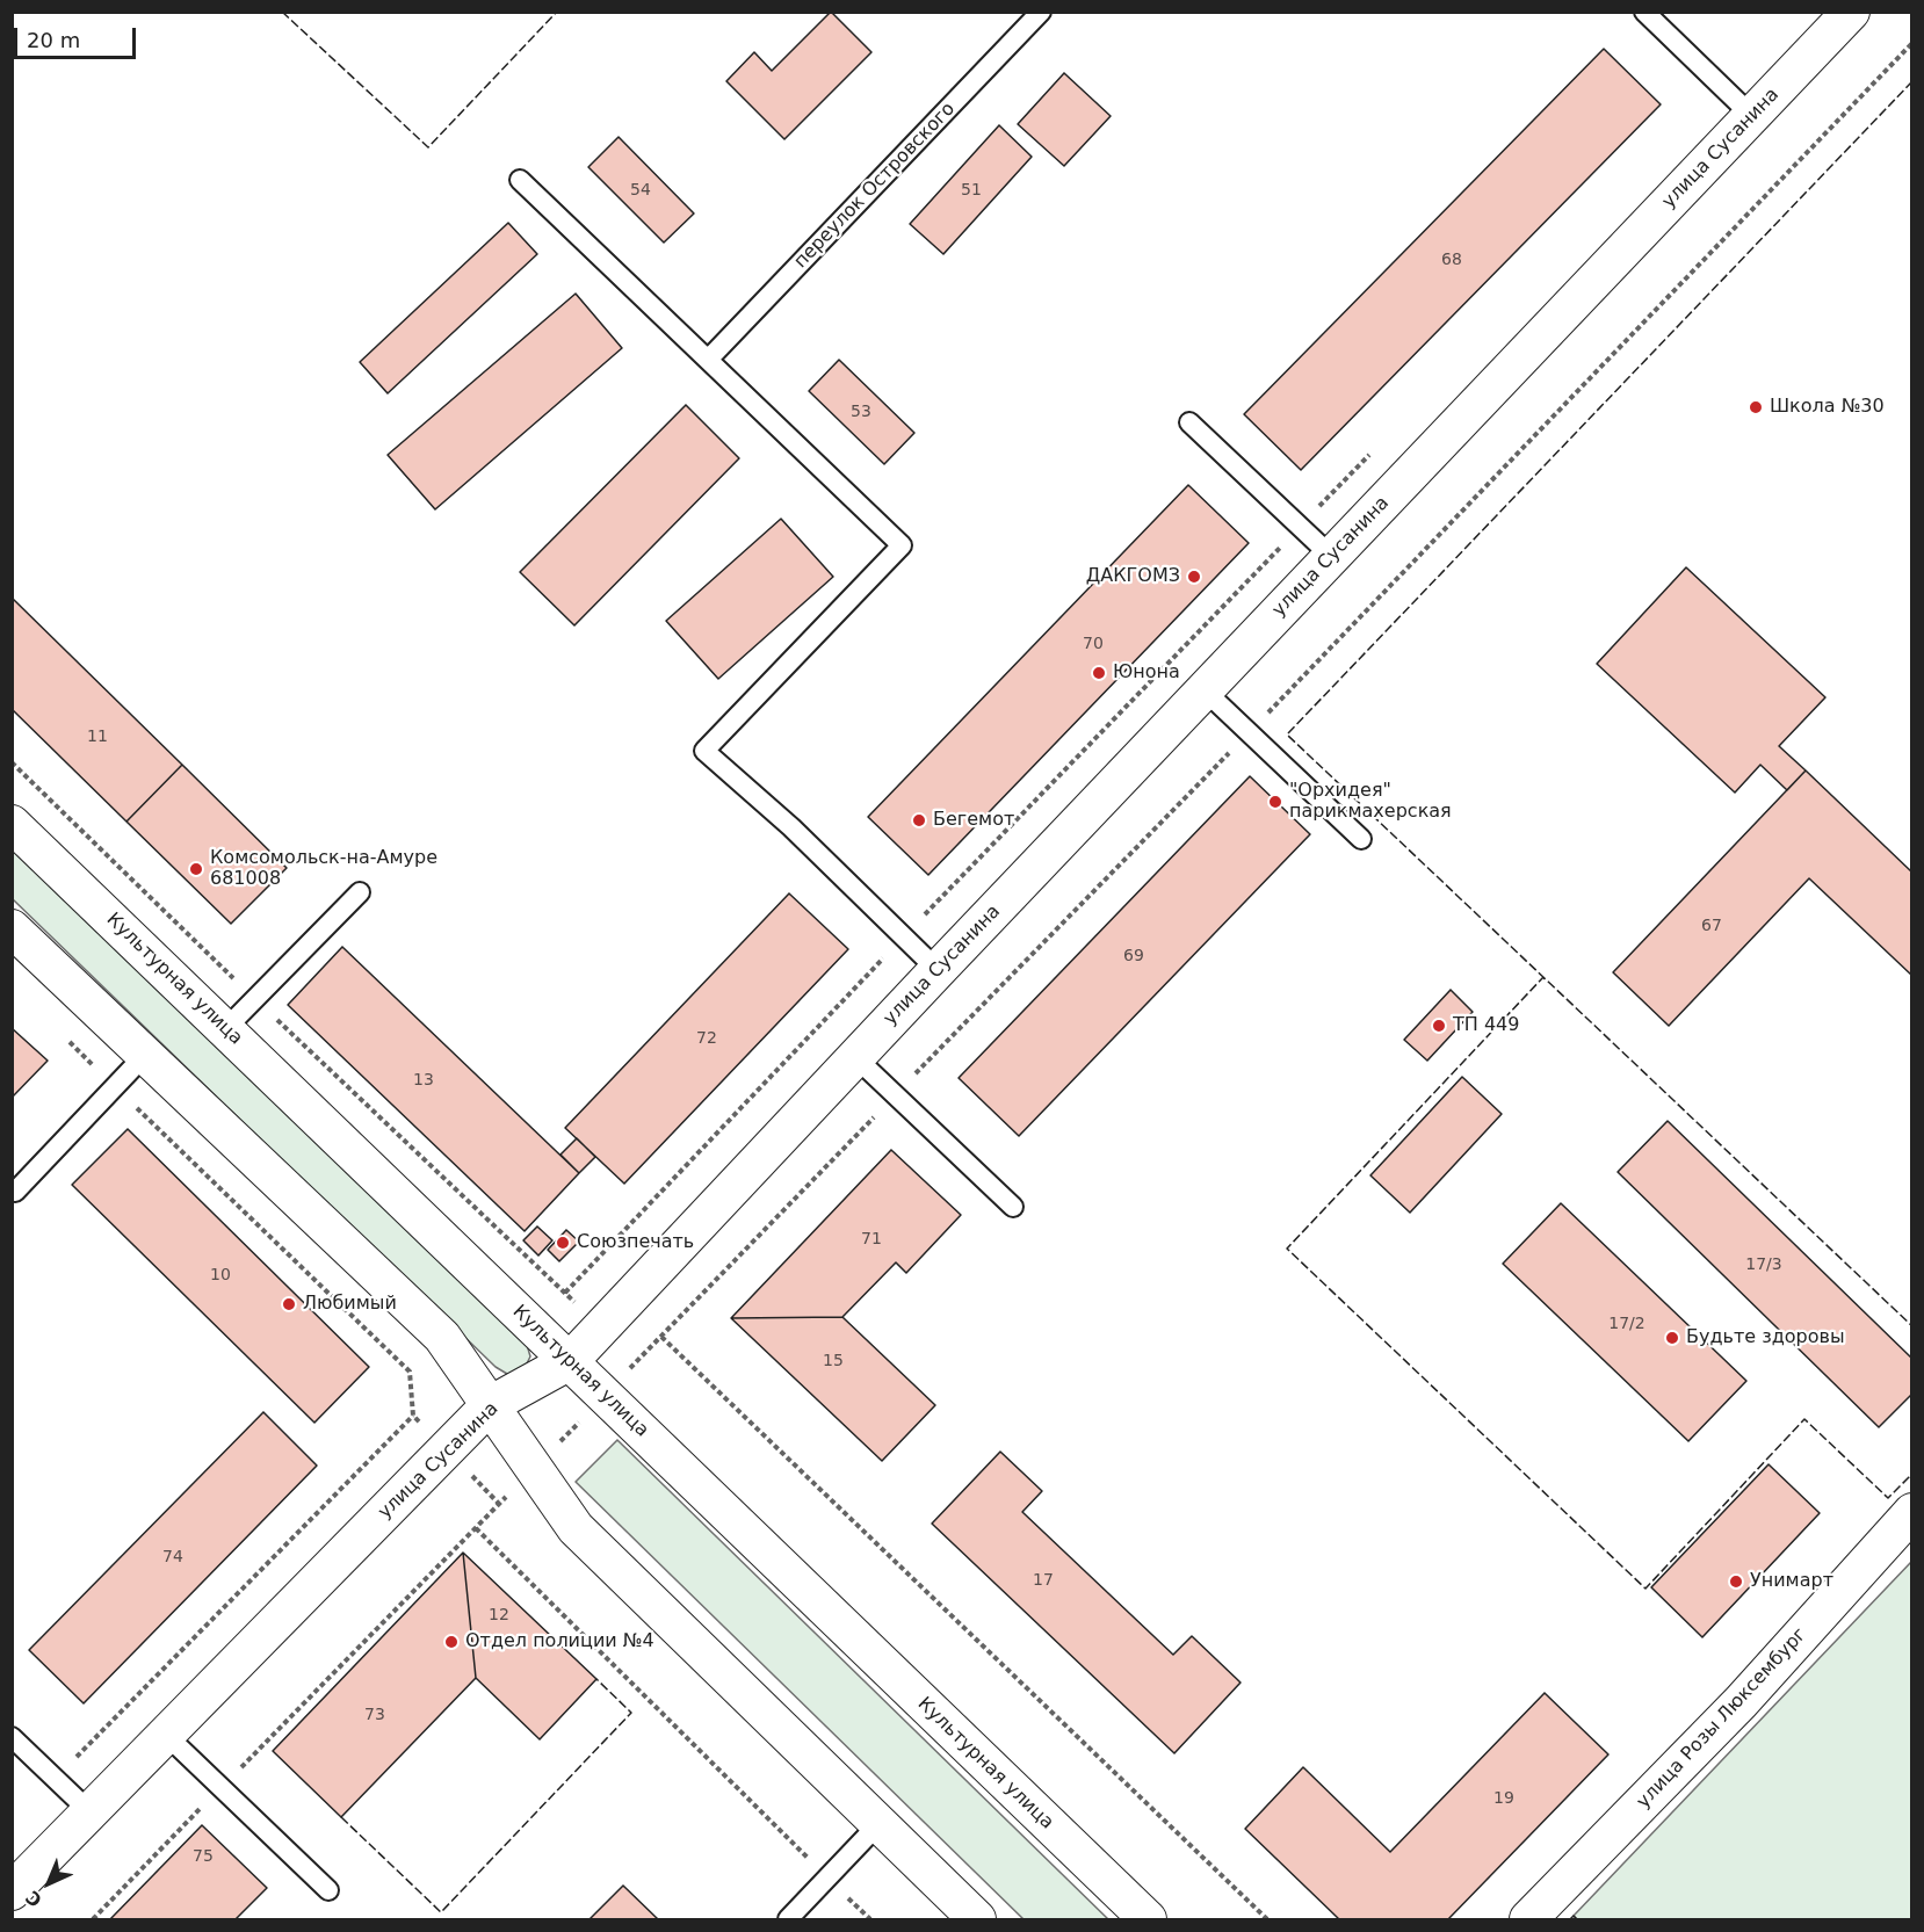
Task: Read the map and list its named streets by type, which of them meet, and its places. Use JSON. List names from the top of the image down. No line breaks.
{"streets":{"street":["улица Сусанина","Культурная улица","улица Розы Люксембург"],"lane":["переулок Островского"]},"crossings":[["улица Сусанина","Культурная улица"]],"places":["Школа №30","ДАКГОМЗ","Юнона","\"Орхидея\" парикмахерская","Бегемот","Комсомольск-на-Амуре 681008","ТП 449","Союзпечать","Любимый","Будьте здоровы","Унимарт","Отдел полиции №4"],"house_numbers":["54","51","68","53","70","11","67","69","72","13","71","17/3","10","17/2","15","74","17","12","73","19","75"],"scale_bar":"20 m","north":"bottom left"}
